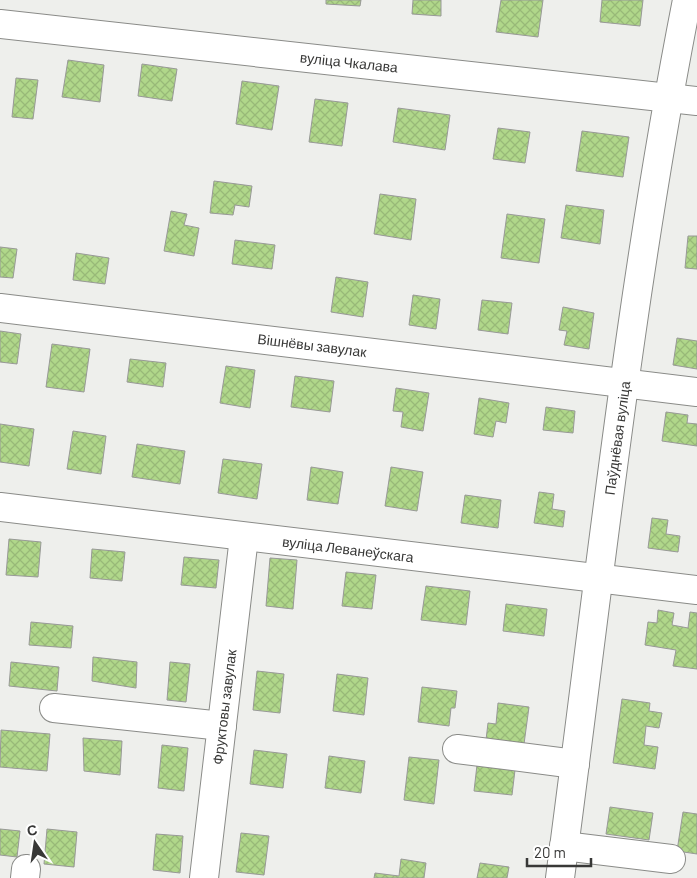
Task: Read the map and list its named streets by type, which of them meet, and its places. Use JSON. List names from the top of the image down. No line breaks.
{"streets":{"street":["вуліца Чкалава","Вішнёвы завулак","Паўднёвая вуліца","вуліца Леванеўскага","Фруктовы завулак"]},"crossings":[["вуліца Чкалава","Паўднёвая вуліца"],["Вішнёвы завулак","Паўднёвая вуліца"],["Паўднёвая вуліца","вуліца Леванеўскага"],["вуліца Леванеўскага","Фруктовы завулак"]],"scale_bar":"20 m","north":"top"}
